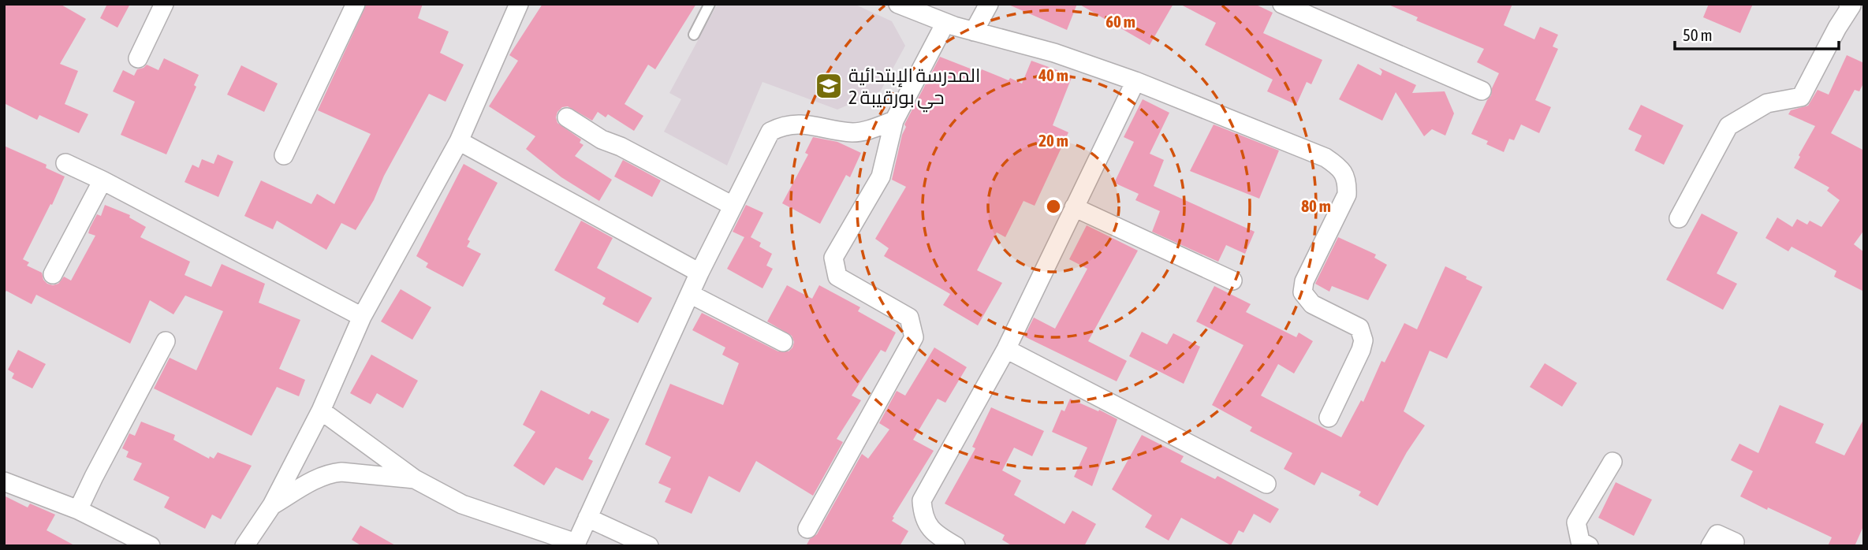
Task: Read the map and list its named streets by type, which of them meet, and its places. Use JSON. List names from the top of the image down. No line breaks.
{"places":{"school or university":["المدرسة الإبتدائية حي بورقيبة 2"]},"scale_bar":"50 m","rings":["60 m","40 m","20 m","80 m"]}
